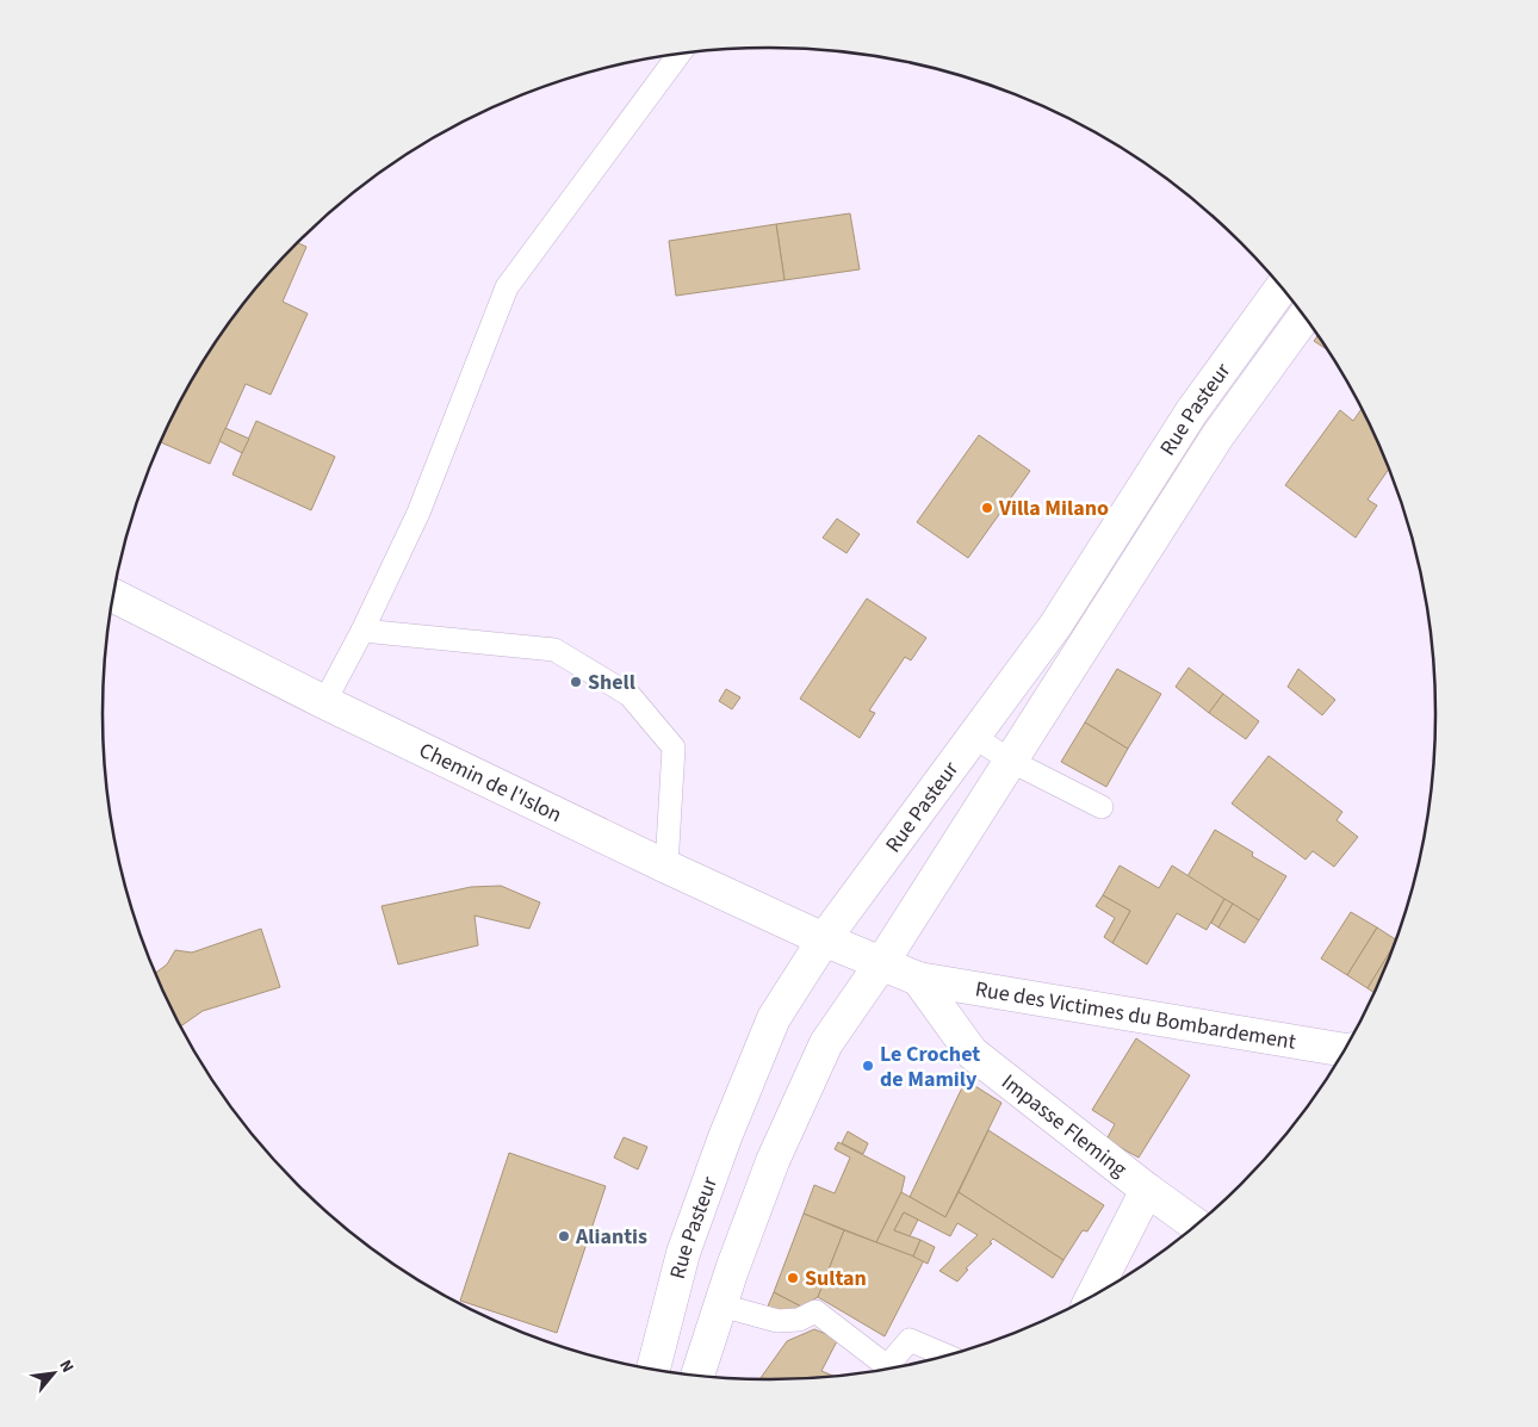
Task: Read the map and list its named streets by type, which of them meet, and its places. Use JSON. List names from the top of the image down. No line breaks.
{"streets":{"main road":["Rue Pasteur","Chemin de l'Islon","Rue des Victimes du Bombardement","Impasse Fleming"]},"crossings":[["Rue Pasteur","Chemin de l'Islon"],["Rue des Victimes du Bombardement","Impasse Fleming"]],"places":["Villa Milano","Shell","Le Crochet de Mamily","Aliantis","Sultan"],"north":"top right"}
